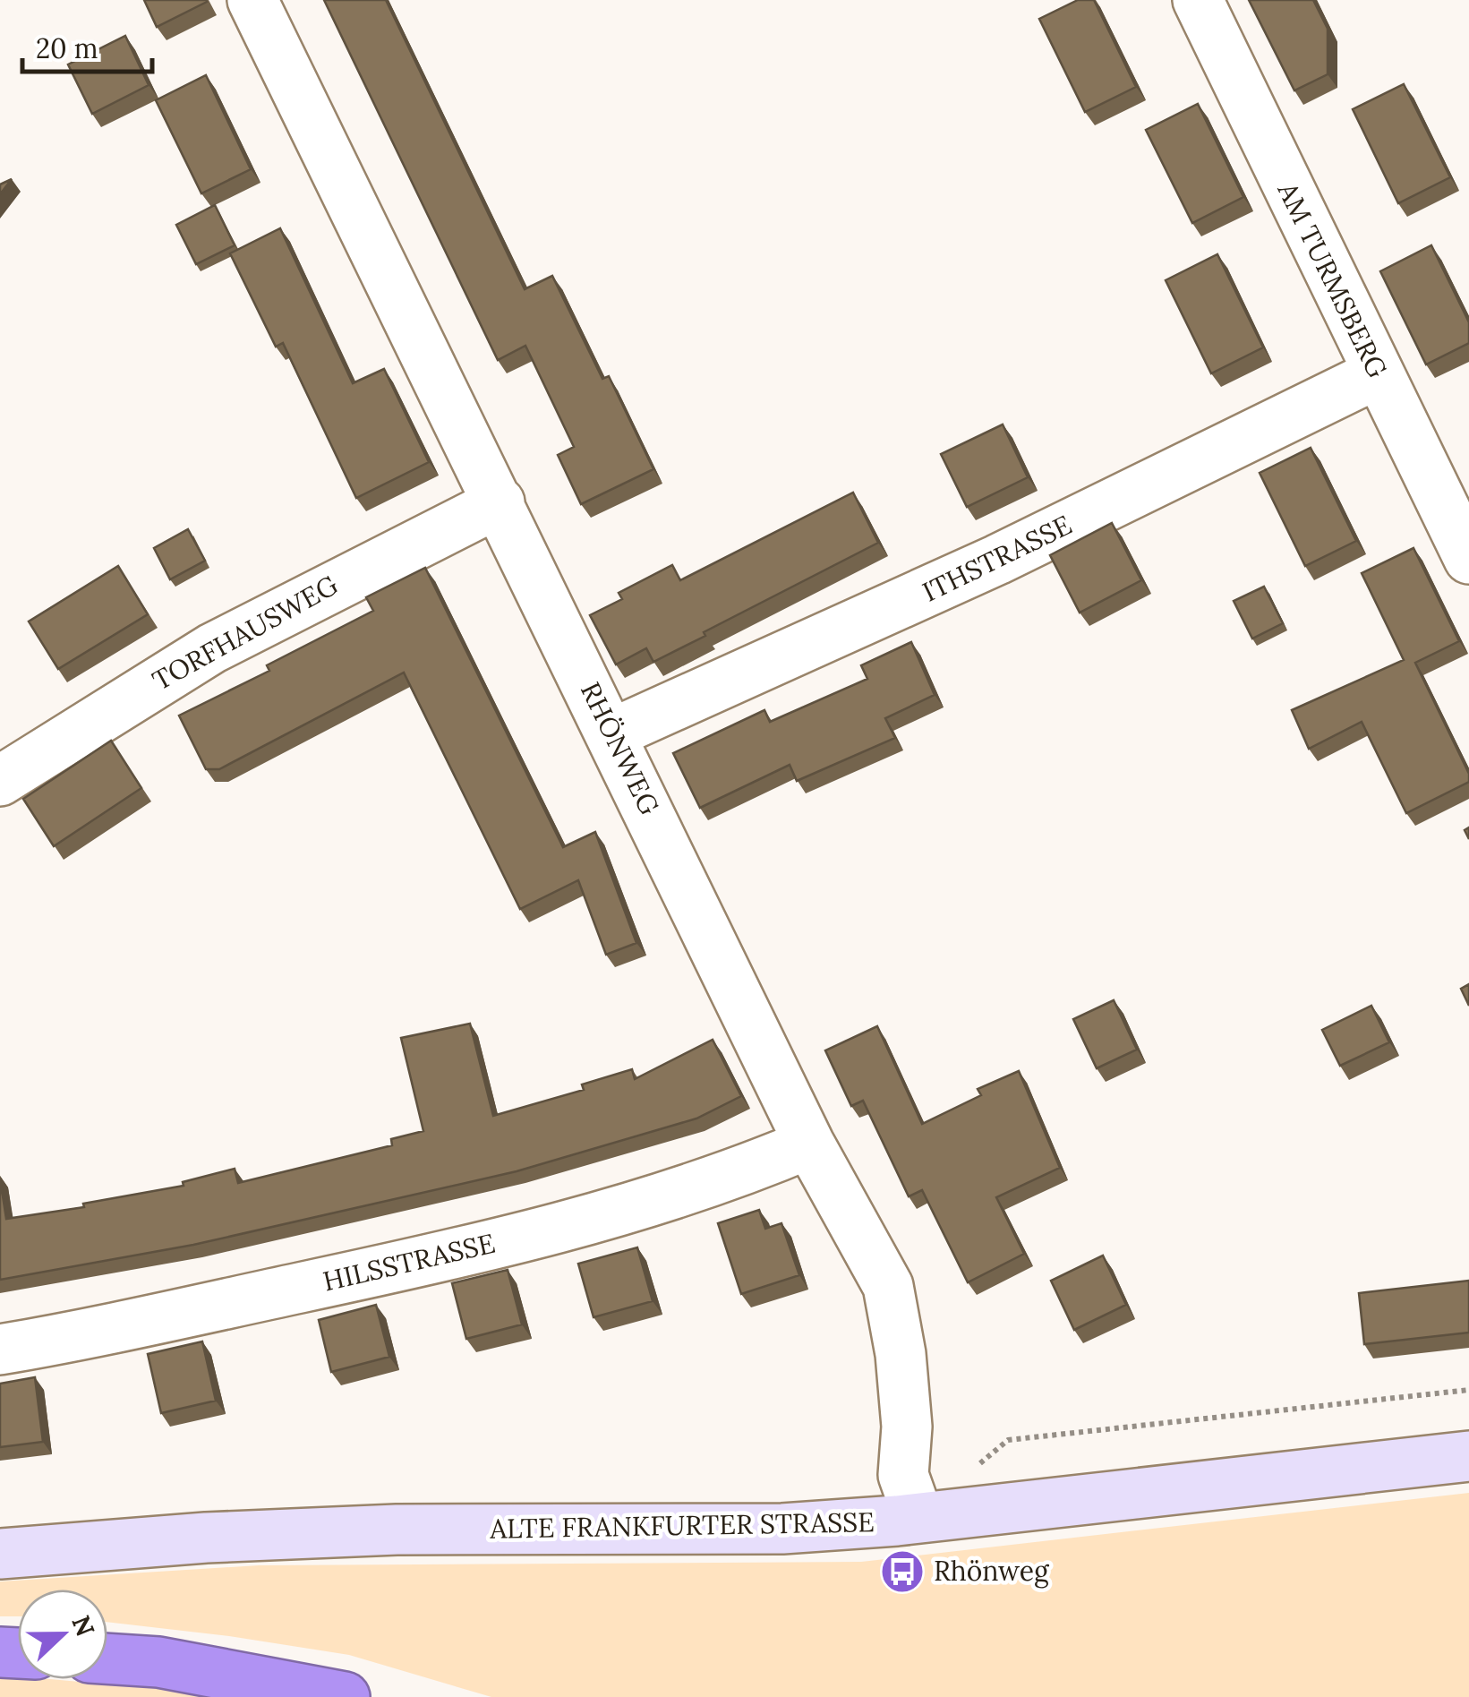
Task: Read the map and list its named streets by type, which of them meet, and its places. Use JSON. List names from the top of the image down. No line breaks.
{"streets":{"street":["AM TURMSBERG","ITHSTRASSE","TORFHAUSWEG","RHÖNWEG","HILSSTRASSE","ALTE FRANKFURTER STRASSE"]},"crossings":[["AM TURMSBERG","ITHSTRASSE"],["ITHSTRASSE","RHÖNWEG"],["TORFHAUSWEG","RHÖNWEG"],["RHÖNWEG","HILSSTRASSE"],["RHÖNWEG","ALTE FRANKFURTER STRASSE"]],"places":{"bus stop":["Rhönweg"]},"scale_bar":"20 m","north":"right"}
